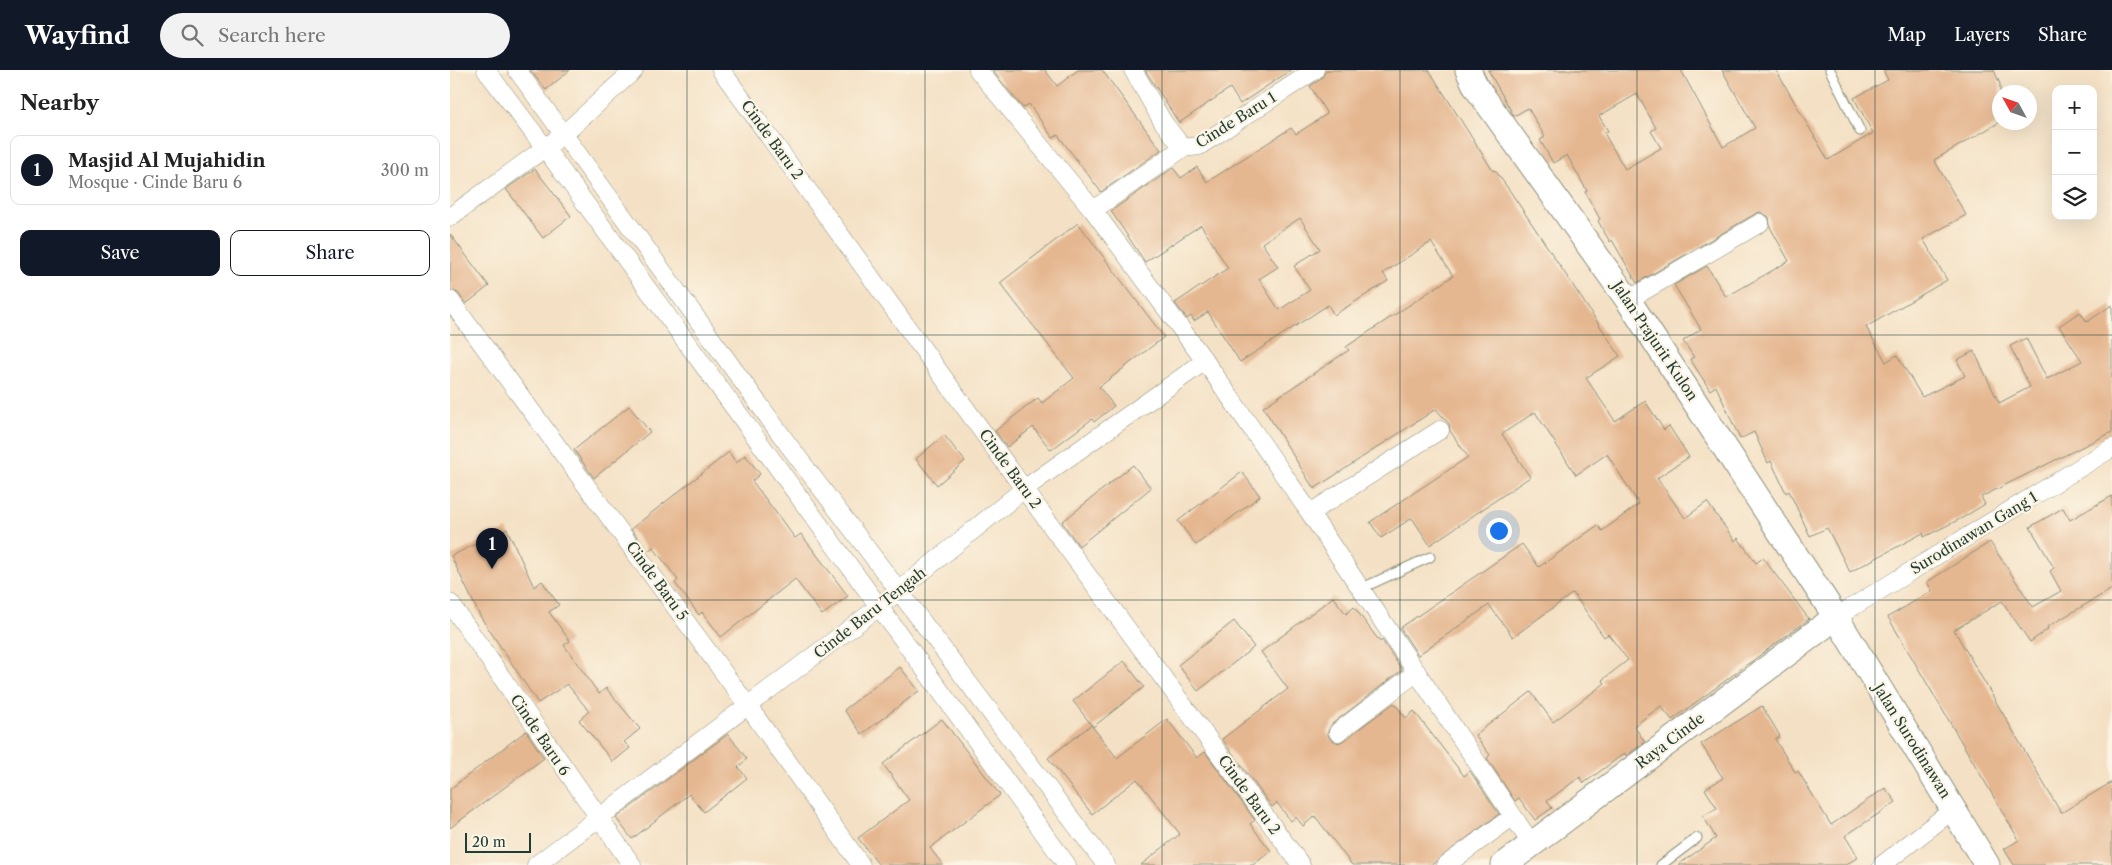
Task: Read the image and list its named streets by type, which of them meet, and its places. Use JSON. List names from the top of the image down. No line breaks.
{"streets":{"main road":["Jalan Prajurit Kulon","Raya Cinde","Jalan Surodinawan"],"street":["Cinde Baru 1","Cinde Baru 2","Surodinawan Gang 1","Cinde Baru 5","Cinde Baru Tengah","Cinde Baru 6"]},"crossings":[["Cinde Baru 2","Cinde Baru Tengah"],["Jalan Prajurit Kulon","Surodinawan Gang 1"],["Jalan Prajurit Kulon","Raya Cinde"],["Jalan Prajurit Kulon","Jalan Surodinawan"],["Surodinawan Gang 1","Raya Cinde"],["Surodinawan Gang 1","Jalan Surodinawan"],["Cinde Baru 5","Cinde Baru Tengah"],["Cinde Baru Tengah","Cinde Baru 6"],["Raya Cinde","Jalan Surodinawan"]],"scale_bar":"20 m","north":"top left","page":{"header":"Wayfind","search":"Search here","nav":["Map","Layers","Share"],"heading":"Nearby","map_buttons":["+","−"],"list":[{"mark":"1","name":"Masjid Al Mujahidin","note":"Mosque · Cinde Baru 6","value":"300 m"}],"buttons":["Save","Share"],"pins":"1","scale":"20 m"}}
